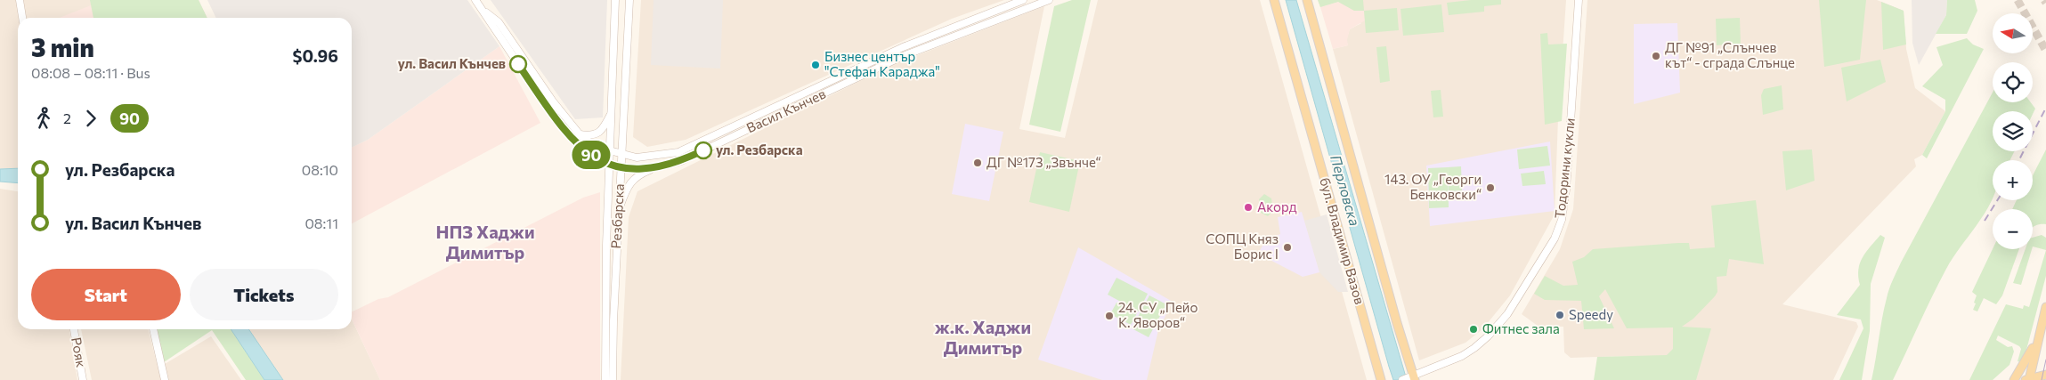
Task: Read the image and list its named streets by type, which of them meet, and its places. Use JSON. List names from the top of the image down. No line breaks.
{"streets":{"main road":["бул. Владимир Вазов"],"street":["Васил Кънчев","Тодорини кукли","Резбарска","Рояк"]},"crossings":[["Васил Кънчев","Резбарска"]],"districts":["НПЗ Хаджи Димитър","ж.к. Хаджи Димитър"],"water":["Перловска"],"places":["ДГ №91 „Слънчев кът“ - сграда Слънце","ул. Васил Кънчев","Бизнес център \"Стефан Караджа\"","ул. Резбарска","ДГ №173 „Звънче“","143. ОУ „Георги Бенковски“","Акорд","СОПЦ Княз Борис I","Speedy","24. СУ „Пейо К. Яворов“","Фитнес зала"],"lines":["bus line 90"],"north":"left","page":{"on_map":"90","map_buttons":["+","−"],"heading":["3 min","08:08 – 08:11 · Bus","$0.96"],"legs":["2","90"],"list":[{"name":"ул. Резбарска","value":"08:10"},{"name":"ул. Васил Кънчев","value":"08:11"}],"buttons":["Start","Tickets"]}}
